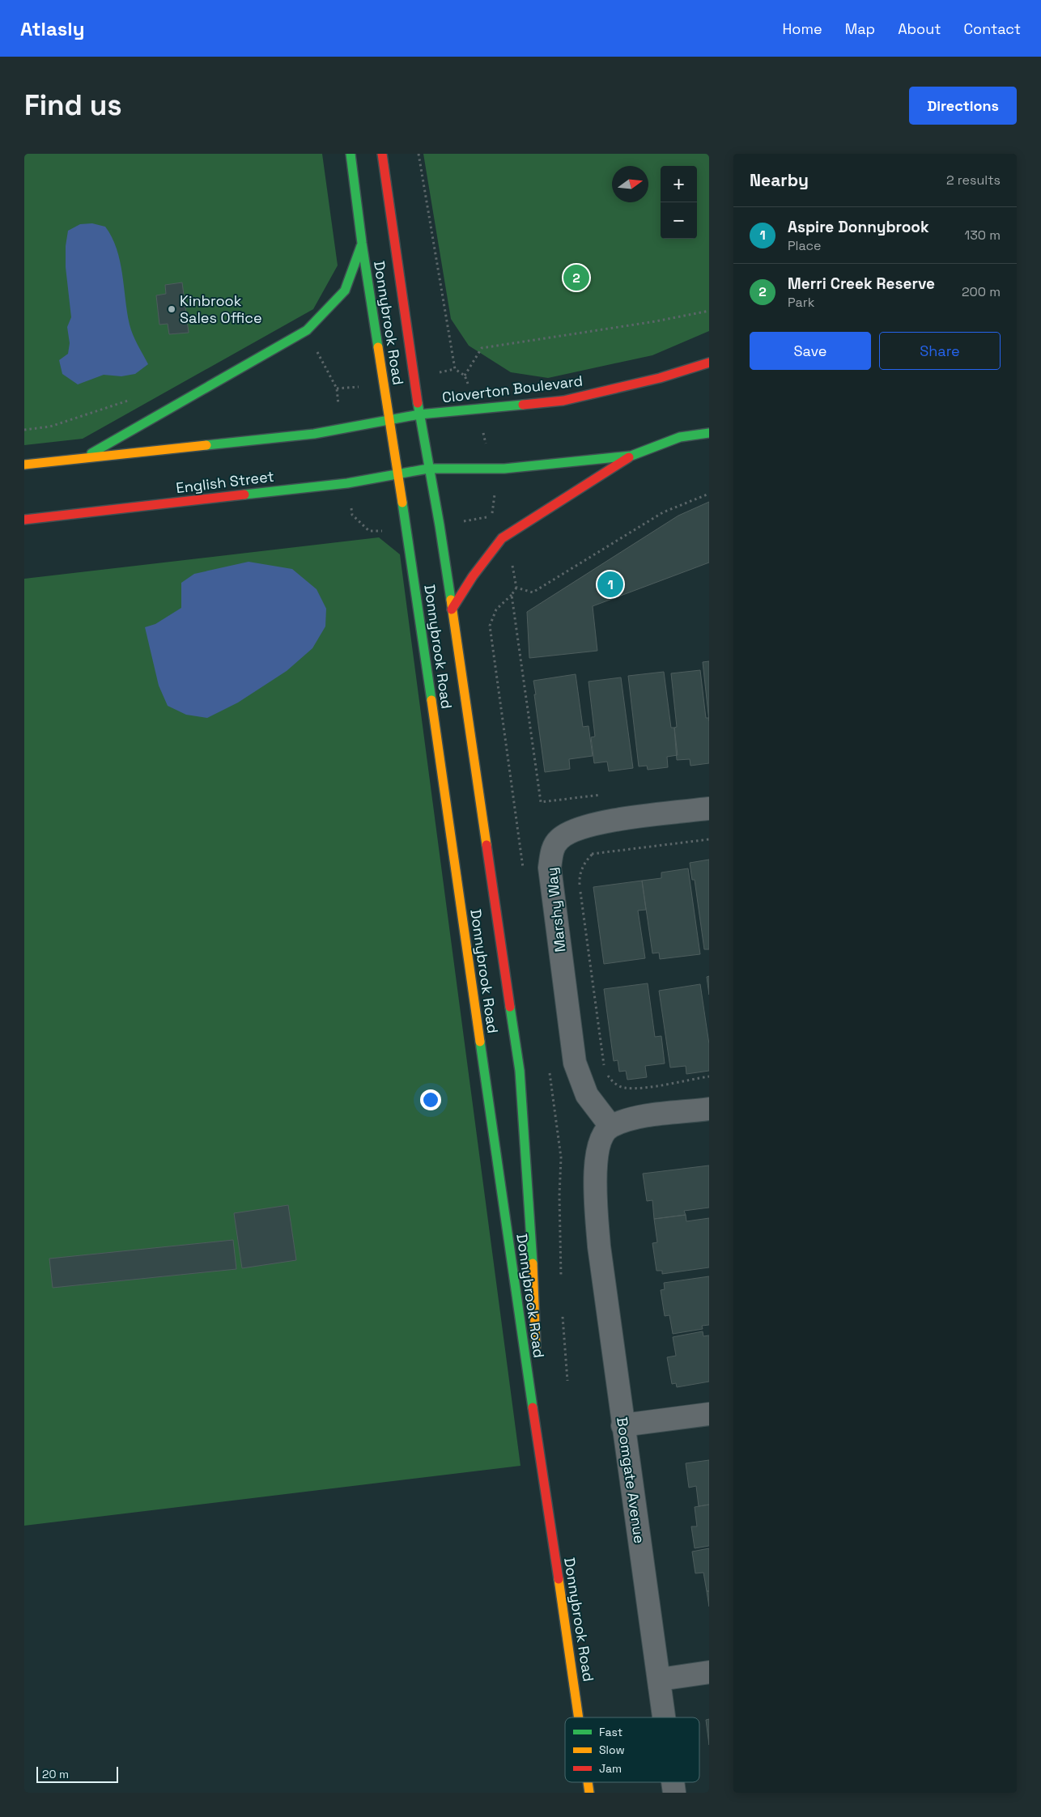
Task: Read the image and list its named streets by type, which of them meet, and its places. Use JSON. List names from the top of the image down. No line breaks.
{"streets":{"main road":["Donnybrook Road","Cloverton Boulevard","English Street"],"street":["Marshy Way","Boomgate Avenue"]},"crossings":[["Donnybrook Road","Cloverton Boulevard"],["Donnybrook Road","English Street"],["Marshy Way","Boomgate Avenue"]],"places":["Kinbrook Sales Office"],"legend":["Fast","Slow","Jam"],"scale_bar":"20 m","north":"right","page":{"header":"Atlasly","nav":["Home","Map","About","Contact"],"buttons":["Directions",["Save","Share"]],"title":"Find us","heading":["Nearby","2 results"],"map_buttons":["+","−"],"list":[{"mark":"1","name":"Aspire Donnybrook","note":"Place","value":"130 m"},{"mark":"2","name":"Merri Creek Reserve","note":"Park","value":"200 m"}],"pins":["2","1"],"scale":"20 m"}}
